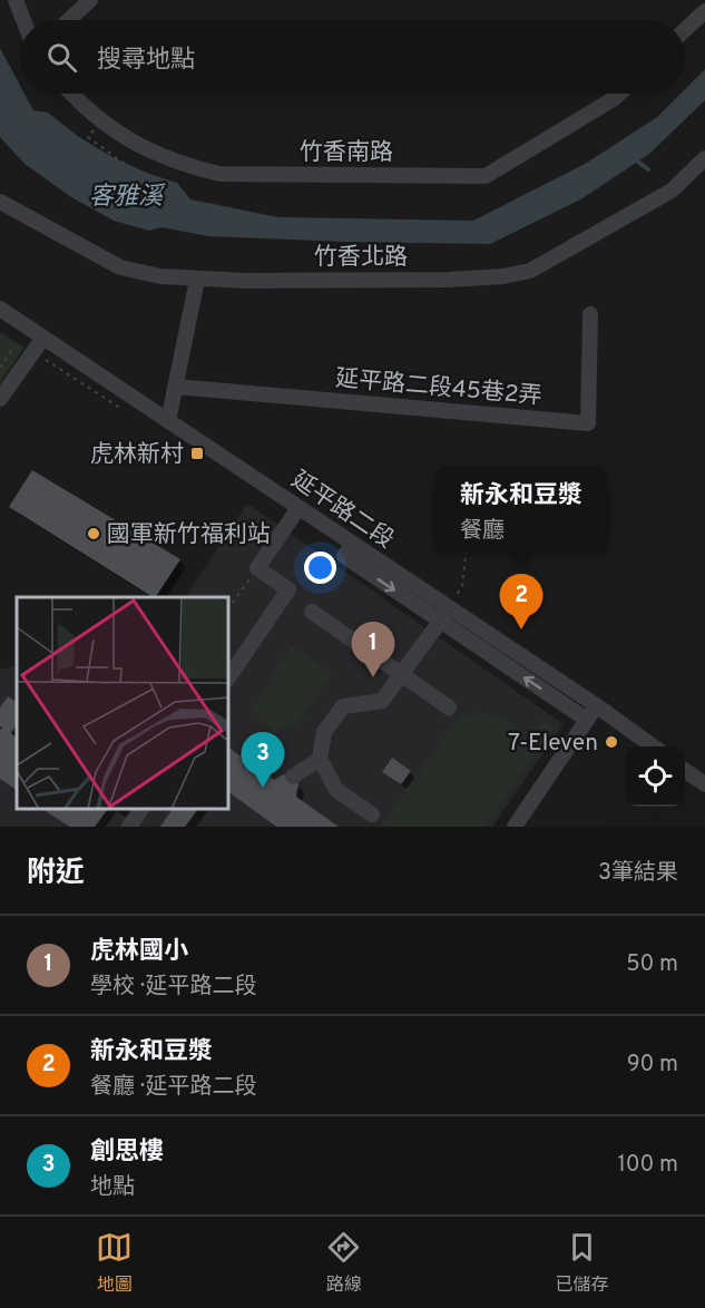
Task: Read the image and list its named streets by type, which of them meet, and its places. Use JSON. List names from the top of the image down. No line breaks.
{"streets":{"street":["竹香南路","竹香北路","延平路二段45巷2弄","延平路二段"]},"water":["客雅溪"],"places":{"transit":["虎林新村"],"other":["國軍新竹福利站","7-Eleven"]},"page":{"search":"搜尋地點","popup":["新永和豆漿","餐廳"],"pins":["2","1","3"],"heading":["附近","3筆結果"],"list":[{"mark":"1","name":"虎林國小","note":"學校 · 延平路二段","value":"50 m"},{"mark":"2","name":"新永和豆漿","note":"餐廳 · 延平路二段","value":"90 m"},{"mark":"3","name":"創思樓","note":"地點","value":"100 m"}],"nav":["地圖","路線","已儲存"]}}
